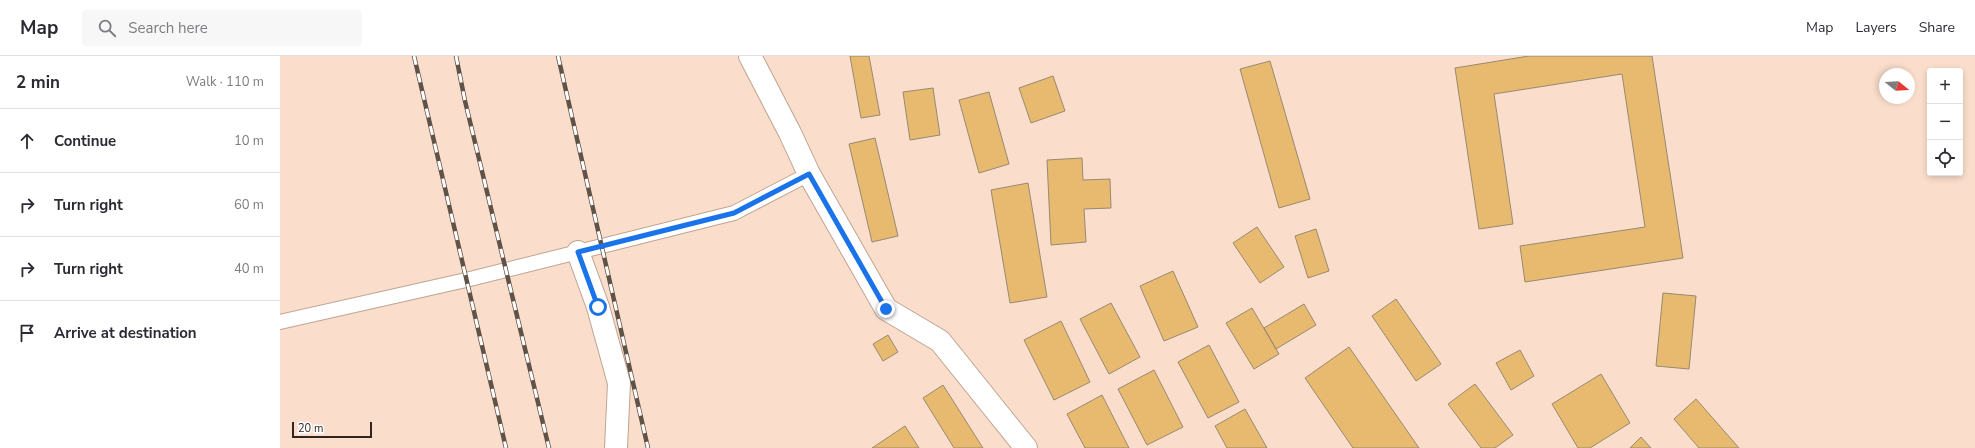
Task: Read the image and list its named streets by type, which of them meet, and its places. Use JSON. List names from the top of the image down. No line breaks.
{"scale_bar":"20 m","north":"right","page":{"header":"Map","search":"Search here","nav":["Map","Layers","Share"],"heading":["2 min","Walk · 110 m"],"map_buttons":["+","−"],"list":[["Continue","10 m"],["Turn right","60 m"],["Turn right","40 m"],"Arrive at destination"],"scale":"20 m"}}
